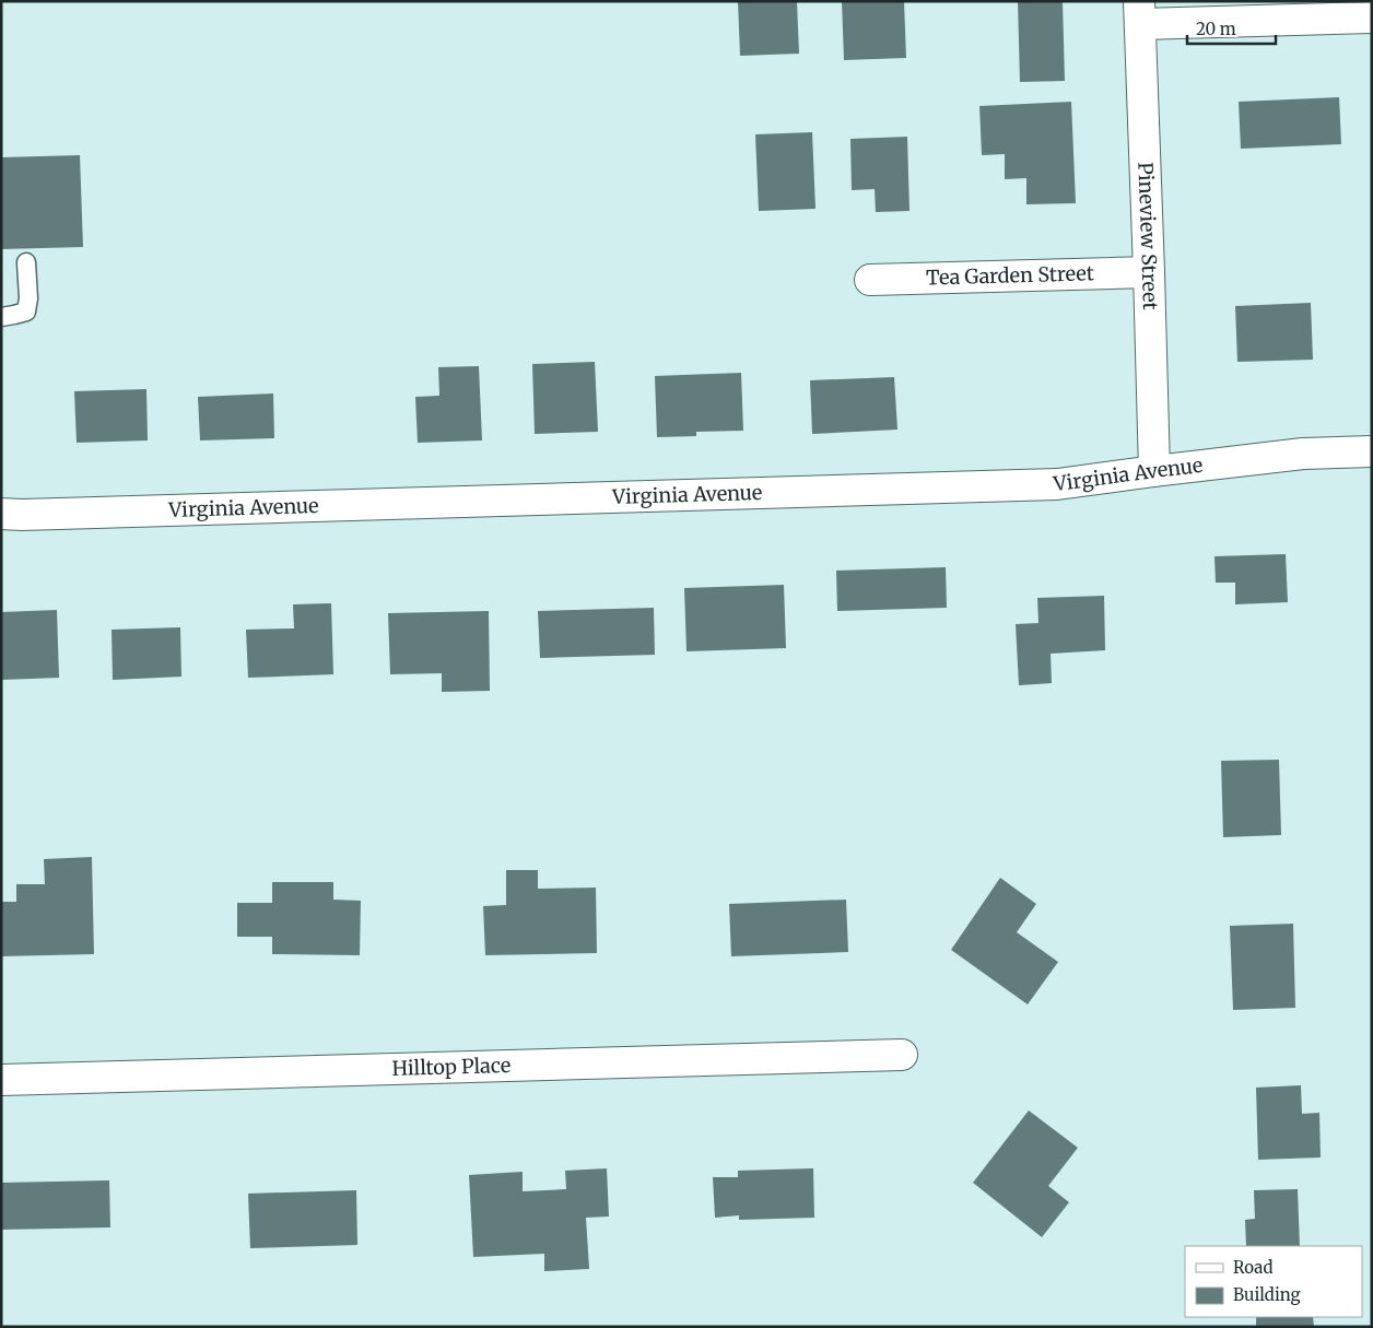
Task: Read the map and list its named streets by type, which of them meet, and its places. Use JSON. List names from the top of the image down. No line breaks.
{"streets":{"street":["Pineview Street","Tea Garden Street","Virginia Avenue","Hilltop Place"]},"crossings":[["Pineview Street","Tea Garden Street"],["Pineview Street","Virginia Avenue"]],"legend":["Road","Building"],"scale_bar":"20 m"}
